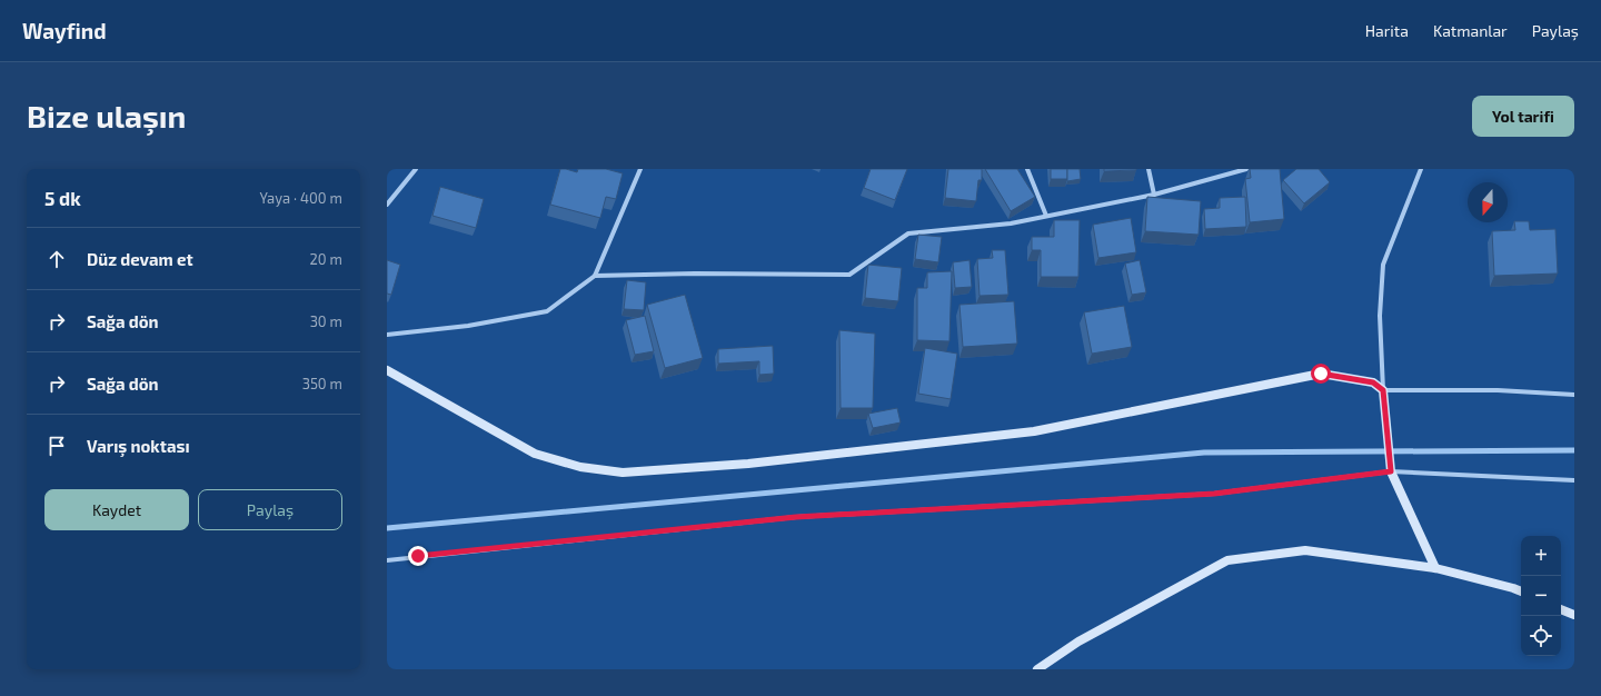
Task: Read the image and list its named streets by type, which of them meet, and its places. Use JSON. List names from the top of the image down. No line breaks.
{"north":"bottom","page":{"header":"Wayfind","nav":["Harita","Katmanlar","Paylaş"],"buttons":["Yol tarifi",["Kaydet","Paylaş"]],"title":"Bize ulaşın","heading":["5 dk","Yaya · 400 m"],"list":[["Düz devam et","20 m"],["Sağa dön","30 m"],["Sağa dön","350 m"],"Varış noktası"],"map_buttons":["+","−"]}}
